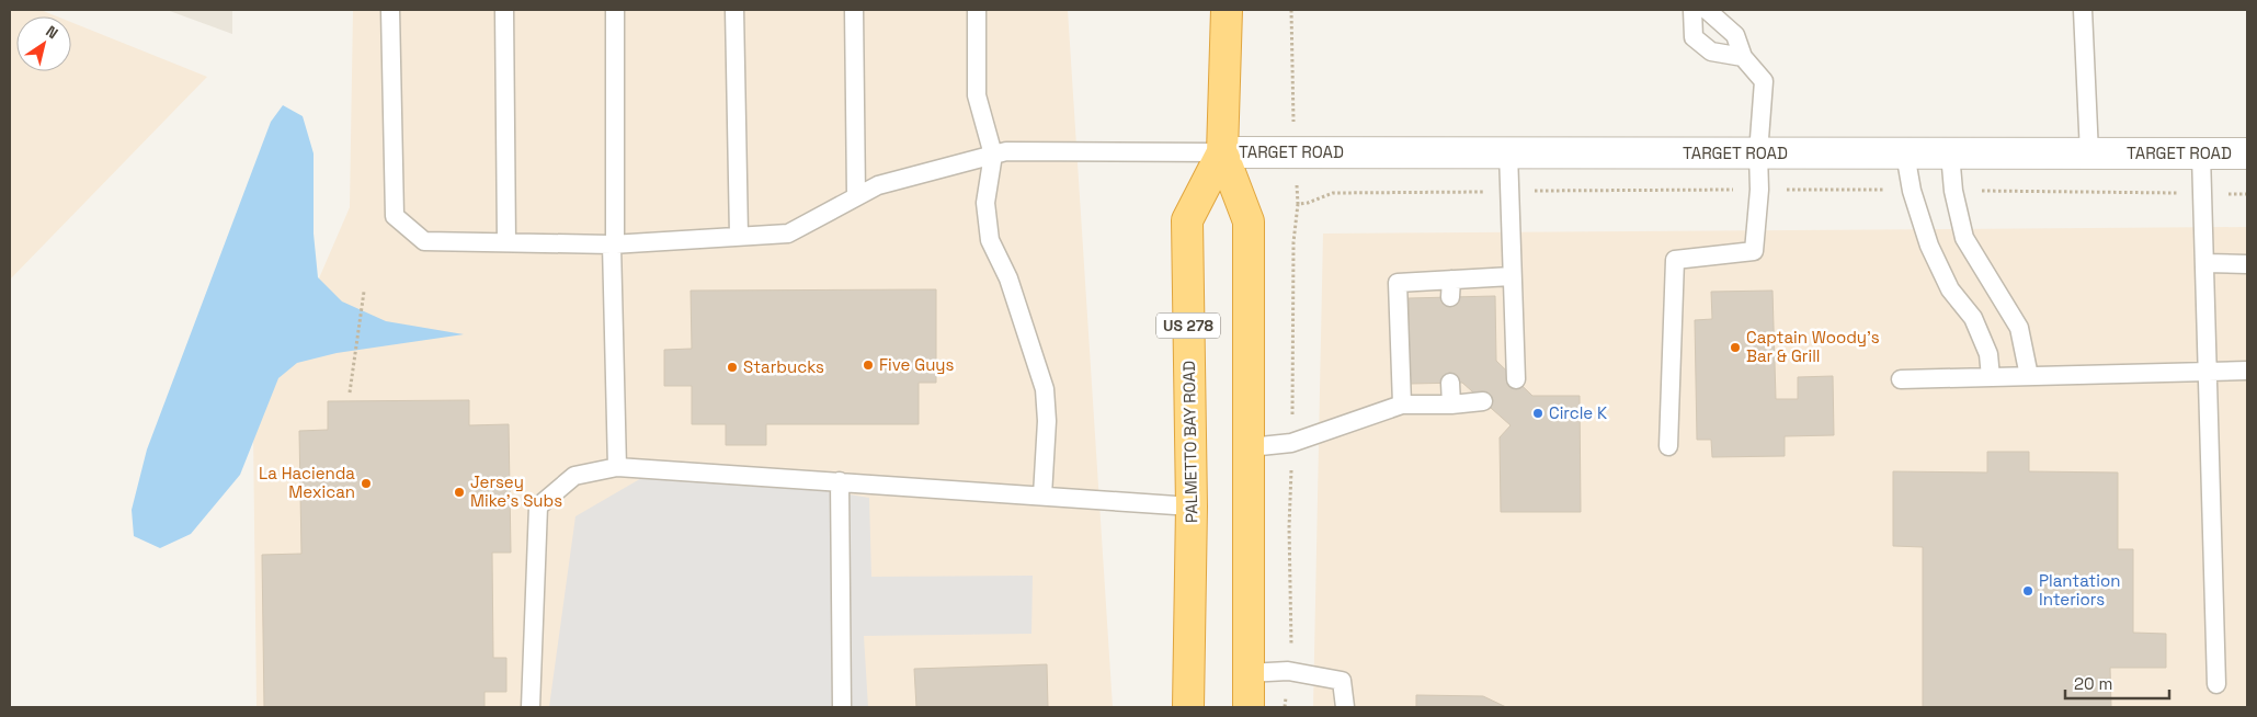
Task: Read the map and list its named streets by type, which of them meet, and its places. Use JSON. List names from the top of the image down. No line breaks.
{"streets":{"highway":["US 278","PALMETTO BAY ROAD"],"street":["TARGET ROAD"]},"crossings":[["TARGET ROAD","PALMETTO BAY ROAD"]],"places":["Captain Woody's Bar & Grill","Five Guys","Starbucks","Circle K","La Hacienda Mexican","Jersey Mike's Subs","Plantation Interiors"],"scale_bar":"20 m","north":"top right"}
